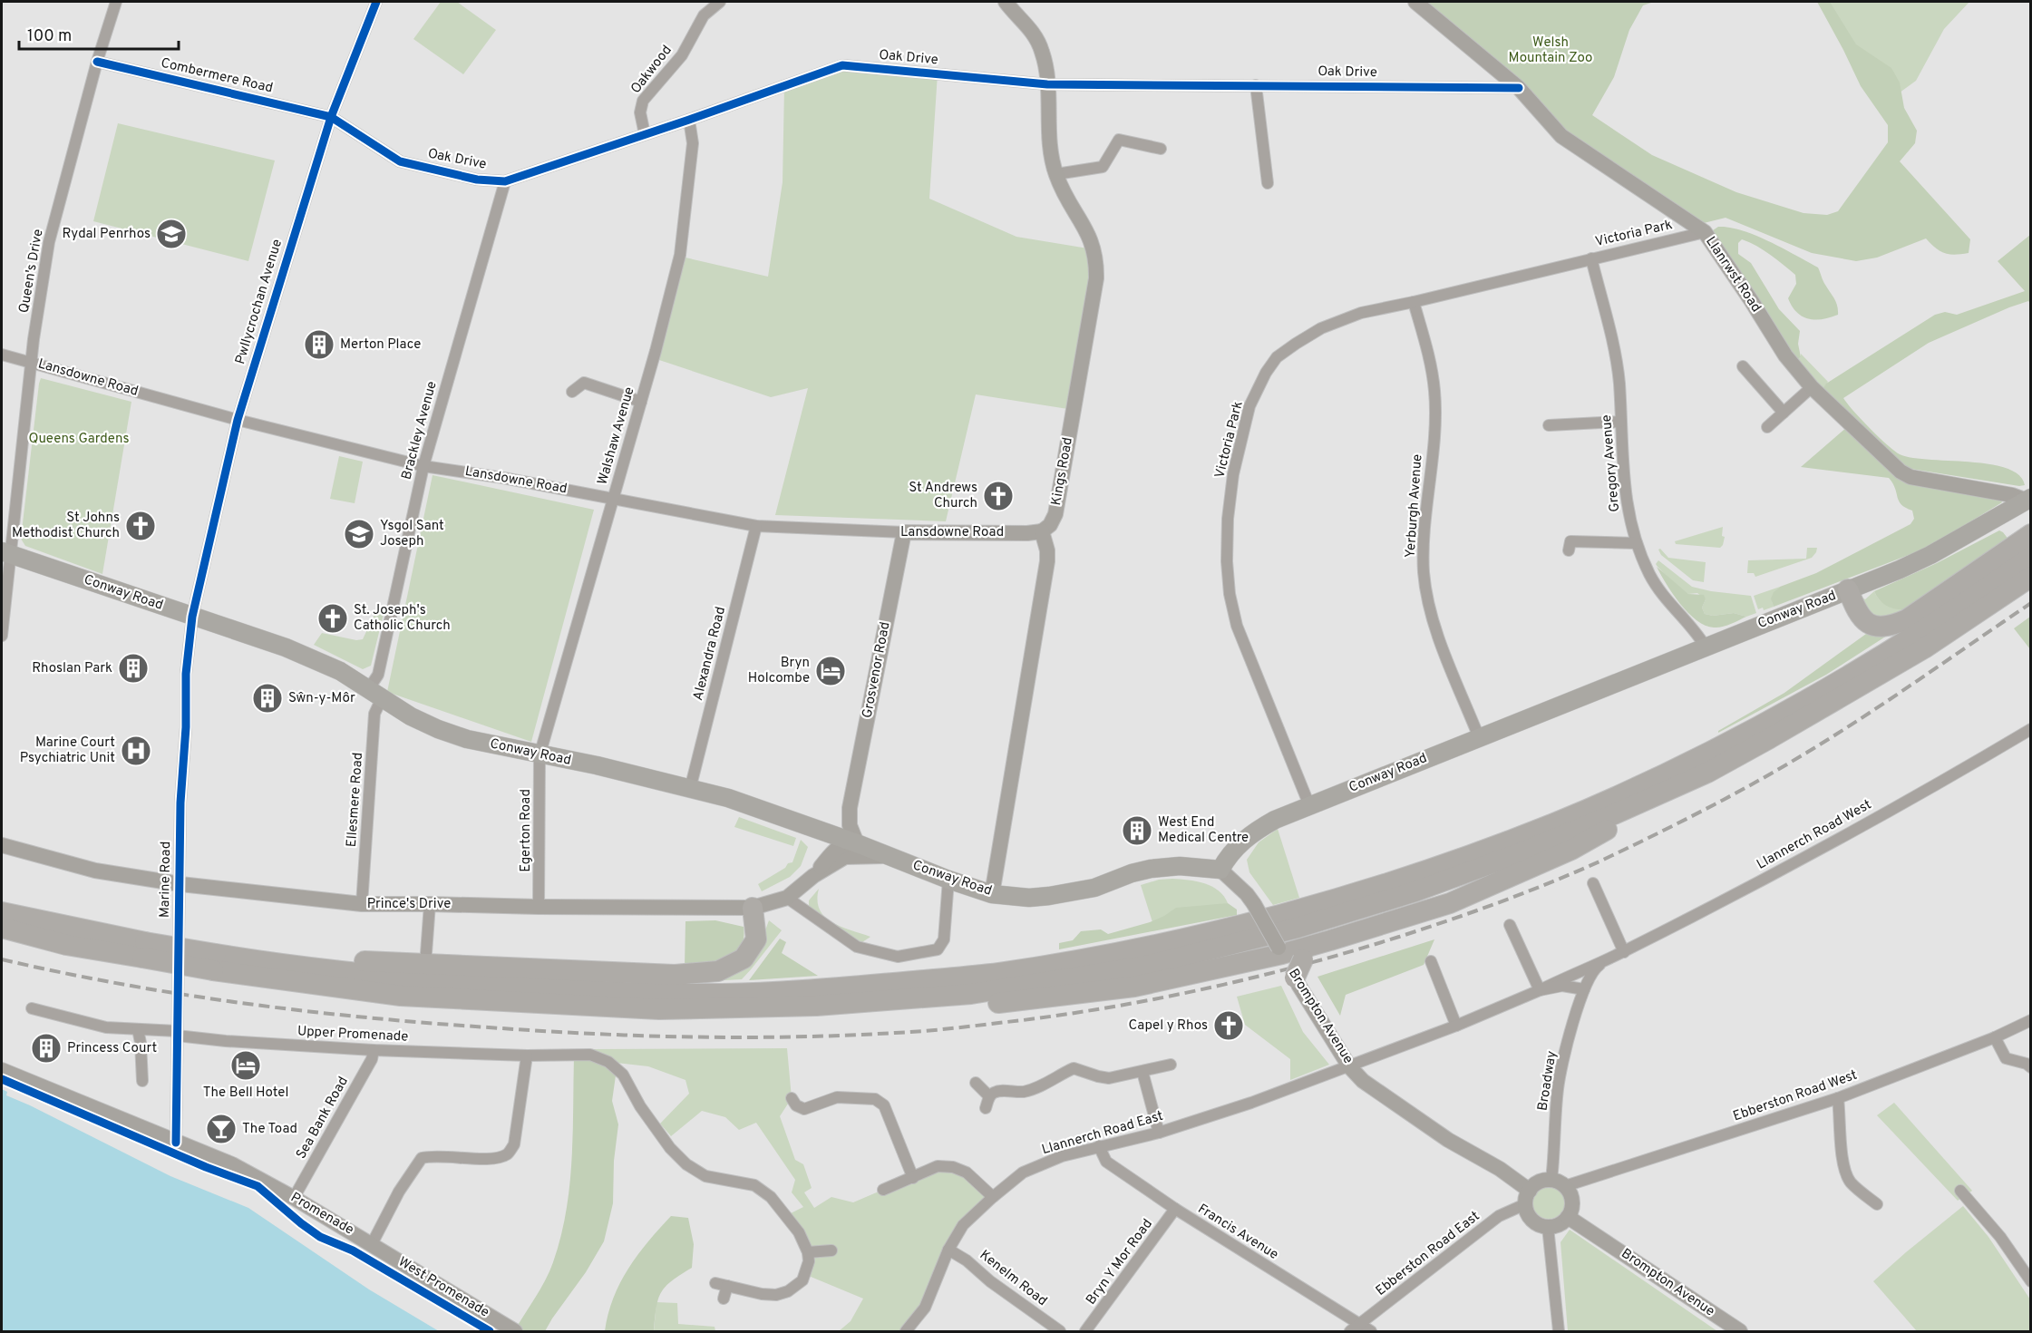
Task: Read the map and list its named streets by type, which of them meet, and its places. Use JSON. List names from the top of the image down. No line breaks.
{"streets":{"main road":["Llanrwst Road","Lansdowne Road","Kings Road","Conway Road","Grosvenor Road","Prince's Drive","Brompton Avenue","Promenade","West Promenade"],"street":["Oak Drive","Oakwood","Combermere Road","Victoria Park","Queen's Drive","Pwllycrochan Avenue","Brackley Avenue","Walshaw Avenue","Gregory Avenue","Yerburgh Avenue","Alexandra Road","Ellesmere Road","Egerton Road","Llannerch Road West","Marine Road","Upper Promenade","Broadway","Ebberston Road West","Sea Bank Road","Llannerch Road East","Francis Avenue","Ebberston Road East","Bryn Y Mor Road","Kenelm Road"]},"crossings":[["Oak Drive","Oakwood"],["Oak Drive","Combermere Road"],["Oak Drive","Llanrwst Road"],["Oak Drive","Pwllycrochan Avenue"],["Oak Drive","Brackley Avenue"],["Oak Drive","Walshaw Avenue"],["Oak Drive","Kings Road"],["Combermere Road","Queen's Drive"],["Combermere Road","Pwllycrochan Avenue"],["Victoria Park","Llanrwst Road"],["Victoria Park","Gregory Avenue"],["Victoria Park","Yerburgh Avenue"],["Victoria Park","Conway Road"],["Queen's Drive","Lansdowne Road"],["Queen's Drive","Conway Road"],["Llanrwst Road","Conway Road"],["Pwllycrochan Avenue","Lansdowne Road"],["Pwllycrochan Avenue","Conway Road"],["Pwllycrochan Avenue","Marine Road"],["Lansdowne Road","Brackley Avenue"],["Lansdowne Road","Walshaw Avenue"],["Lansdowne Road","Kings Road"],["Lansdowne Road","Alexandra Road"],["Lansdowne Road","Grosvenor Road"],["Brackley Avenue","Conway Road"],["Brackley Avenue","Ellesmere Road"],["Walshaw Avenue","Conway Road"],["Walshaw Avenue","Egerton Road"],["Gregory Avenue","Conway Road"],["Yerburgh Avenue","Conway Road"],["Conway Road","Alexandra Road"],["Conway Road","Grosvenor Road"],["Conway Road","Ellesmere Road"],["Conway Road","Egerton Road"],["Conway Road","Marine Road"],["Conway Road","Prince's Drive"],["Conway Road","Brompton Avenue"],["Grosvenor Road","Prince's Drive"],["Ellesmere Road","Prince's Drive"],["Egerton Road","Prince's Drive"],["Llannerch Road West","Brompton Avenue"],["Llannerch Road West","Broadway"],["Llannerch Road West","Llannerch Road East"],["Marine Road","Prince's Drive"],["Marine Road","Upper Promenade"],["Marine Road","Promenade"],["Brompton Avenue","Broadway"],["Brompton Avenue","Ebberston Road West"],["Brompton Avenue","Llannerch Road East"],["Brompton Avenue","Ebberston Road East"],["Upper Promenade","Sea Bank Road"],["Broadway","Ebberston Road West"],["Broadway","Ebberston Road East"],["Ebberston Road West","Ebberston Road East"],["Sea Bank Road","Promenade"],["Llannerch Road East","Francis Avenue"],["Llannerch Road East","Kenelm Road"],["Promenade","West Promenade"],["Francis Avenue","Ebberston Road East"],["Francis Avenue","Bryn Y Mor Road"]],"parks":["Welsh Mountain Zoo","Queens Gardens"],"places":{"school or university":["Rydal Penrhos","Ysgol Sant Joseph"],"building":["Merton Place","Rhoslan Park","Sŵn-y-Môr","West End Medical Centre","Princess Court"],"church":["St Andrews Church","St Johns Methodist Church","St. Joseph's Catholic Church","Capel y Rhos"],"hotel":["Bryn Holcombe","The Bell Hotel"],"hospital":["Marine Court Psychiatric Unit"],"bar":["The Toad"]},"scale_bar":"100 m"}
